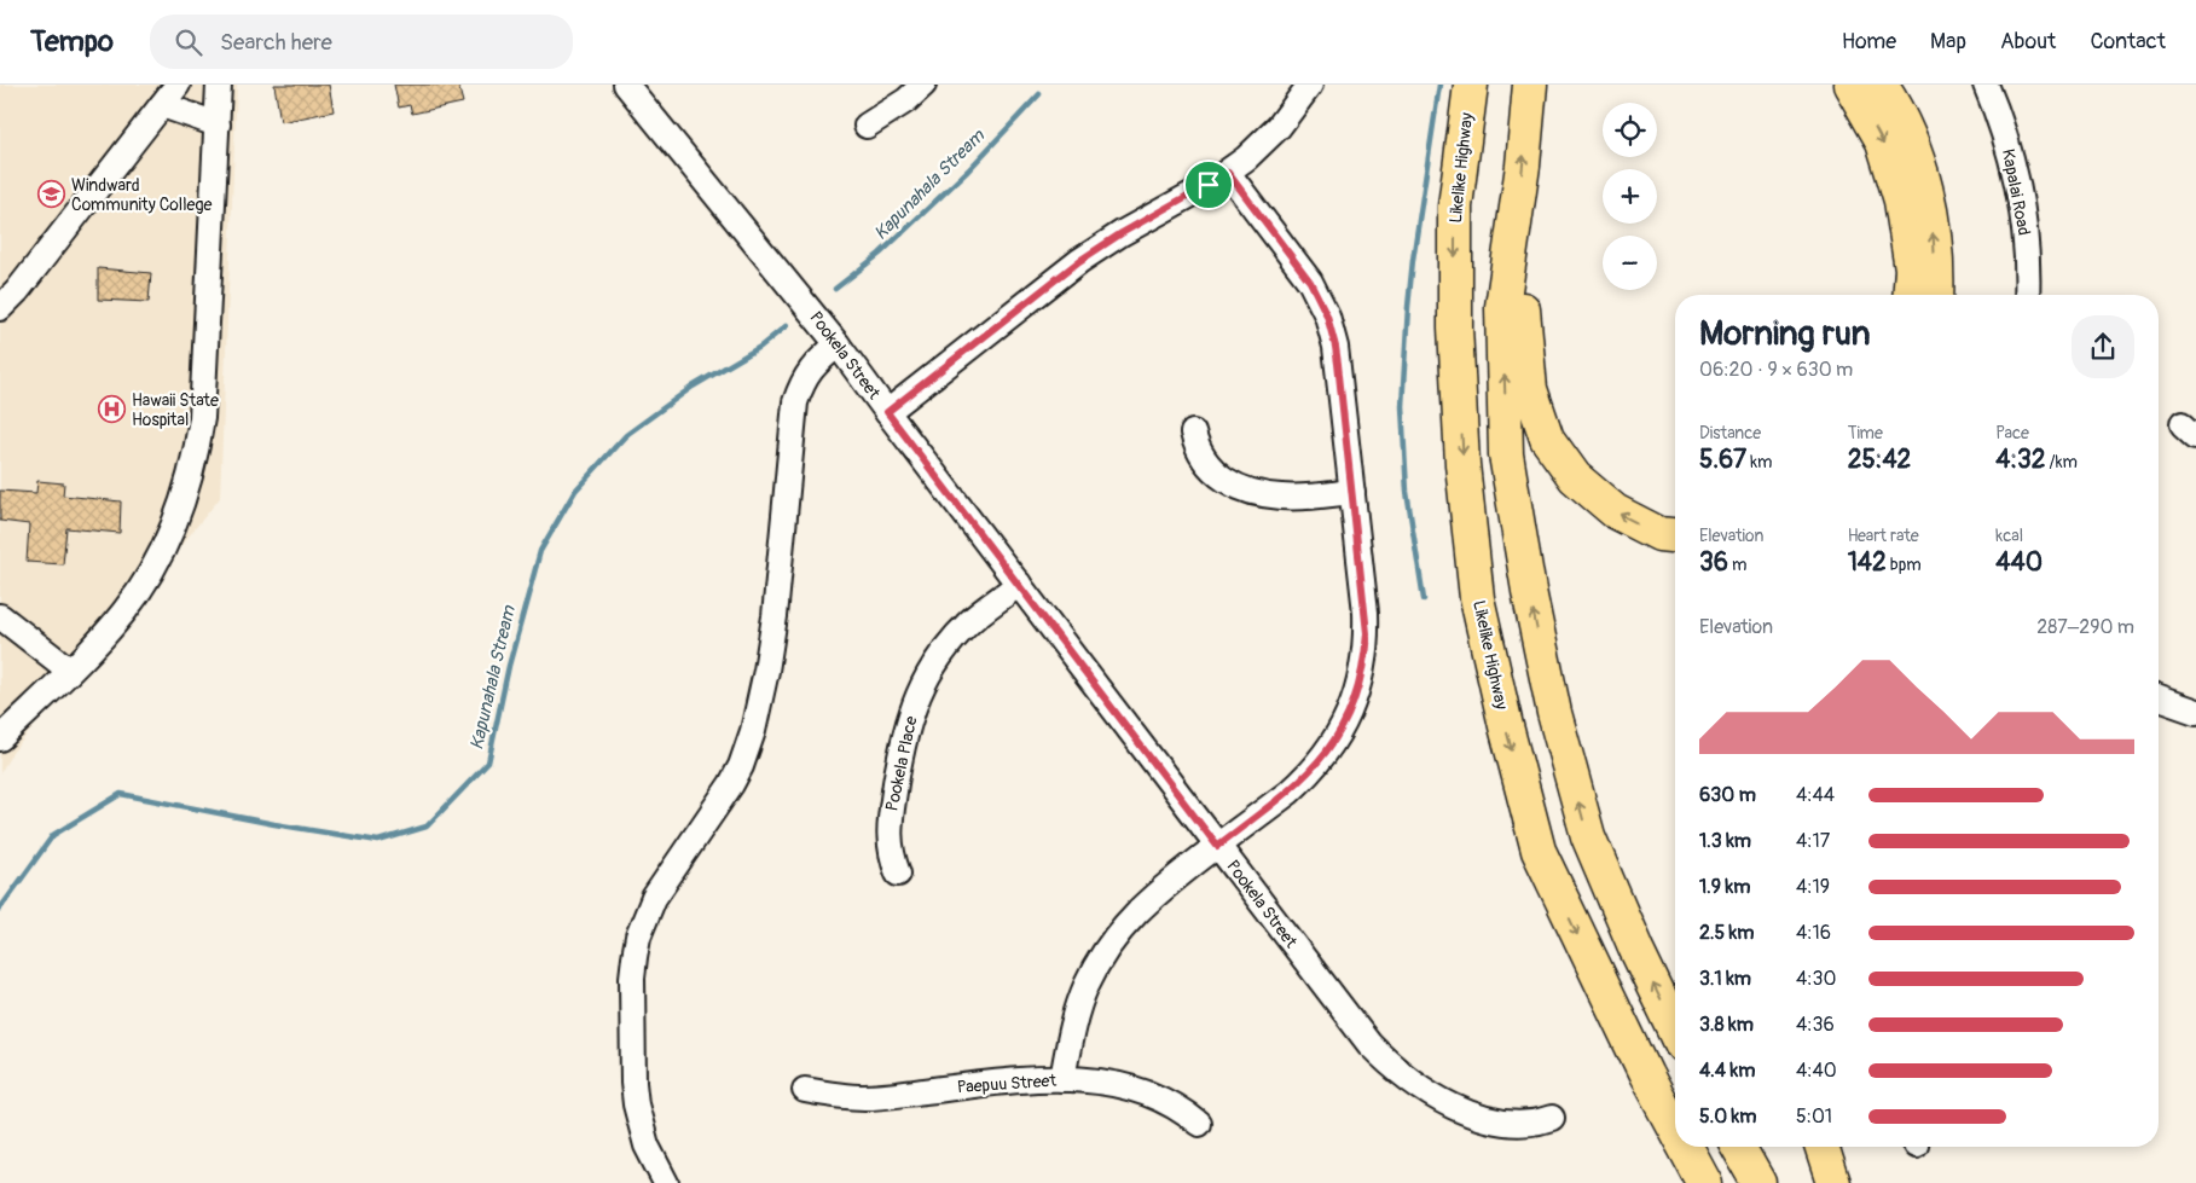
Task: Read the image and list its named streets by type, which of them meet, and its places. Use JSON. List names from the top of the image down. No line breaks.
{"streets":{"highway":["Likelike Highway"],"street":["Kapalai Road","Pookela Street","Pookela Place","Paepuu Street"]},"crossings":[["Pookela Street","Pookela Place"]],"water":["Kapunahala Stream"],"places":{"school or university":["Windward Community College"],"hospital":["Hawaii State Hospital"]},"page":{"header":"Tempo","search":"Search here","nav":["Home","Map","About","Contact"],"map_buttons":["+","−"],"heading":["Morning run","06:20 · 9 × 630 m"],"stats":[["Distance","5.67 km"],["Time","25:42"],["Pace","4:32 /km"],["Elevation","36 m"],["Heart rate","142 bpm"],["kcal","440"]],"chart":["Elevation","287–290 m"],"list":[{"name":"630 m","note":"4:44"},{"name":"1.3 km","note":"4:17"},{"name":"1.9 km","note":"4:19"},{"name":"2.5 km","note":"4:16"},{"name":"3.1 km","note":"4:30"},{"name":"3.8 km","note":"4:36"},{"name":"4.4 km","note":"4:40"},{"name":"5.0 km","note":"5:01"}]}}
